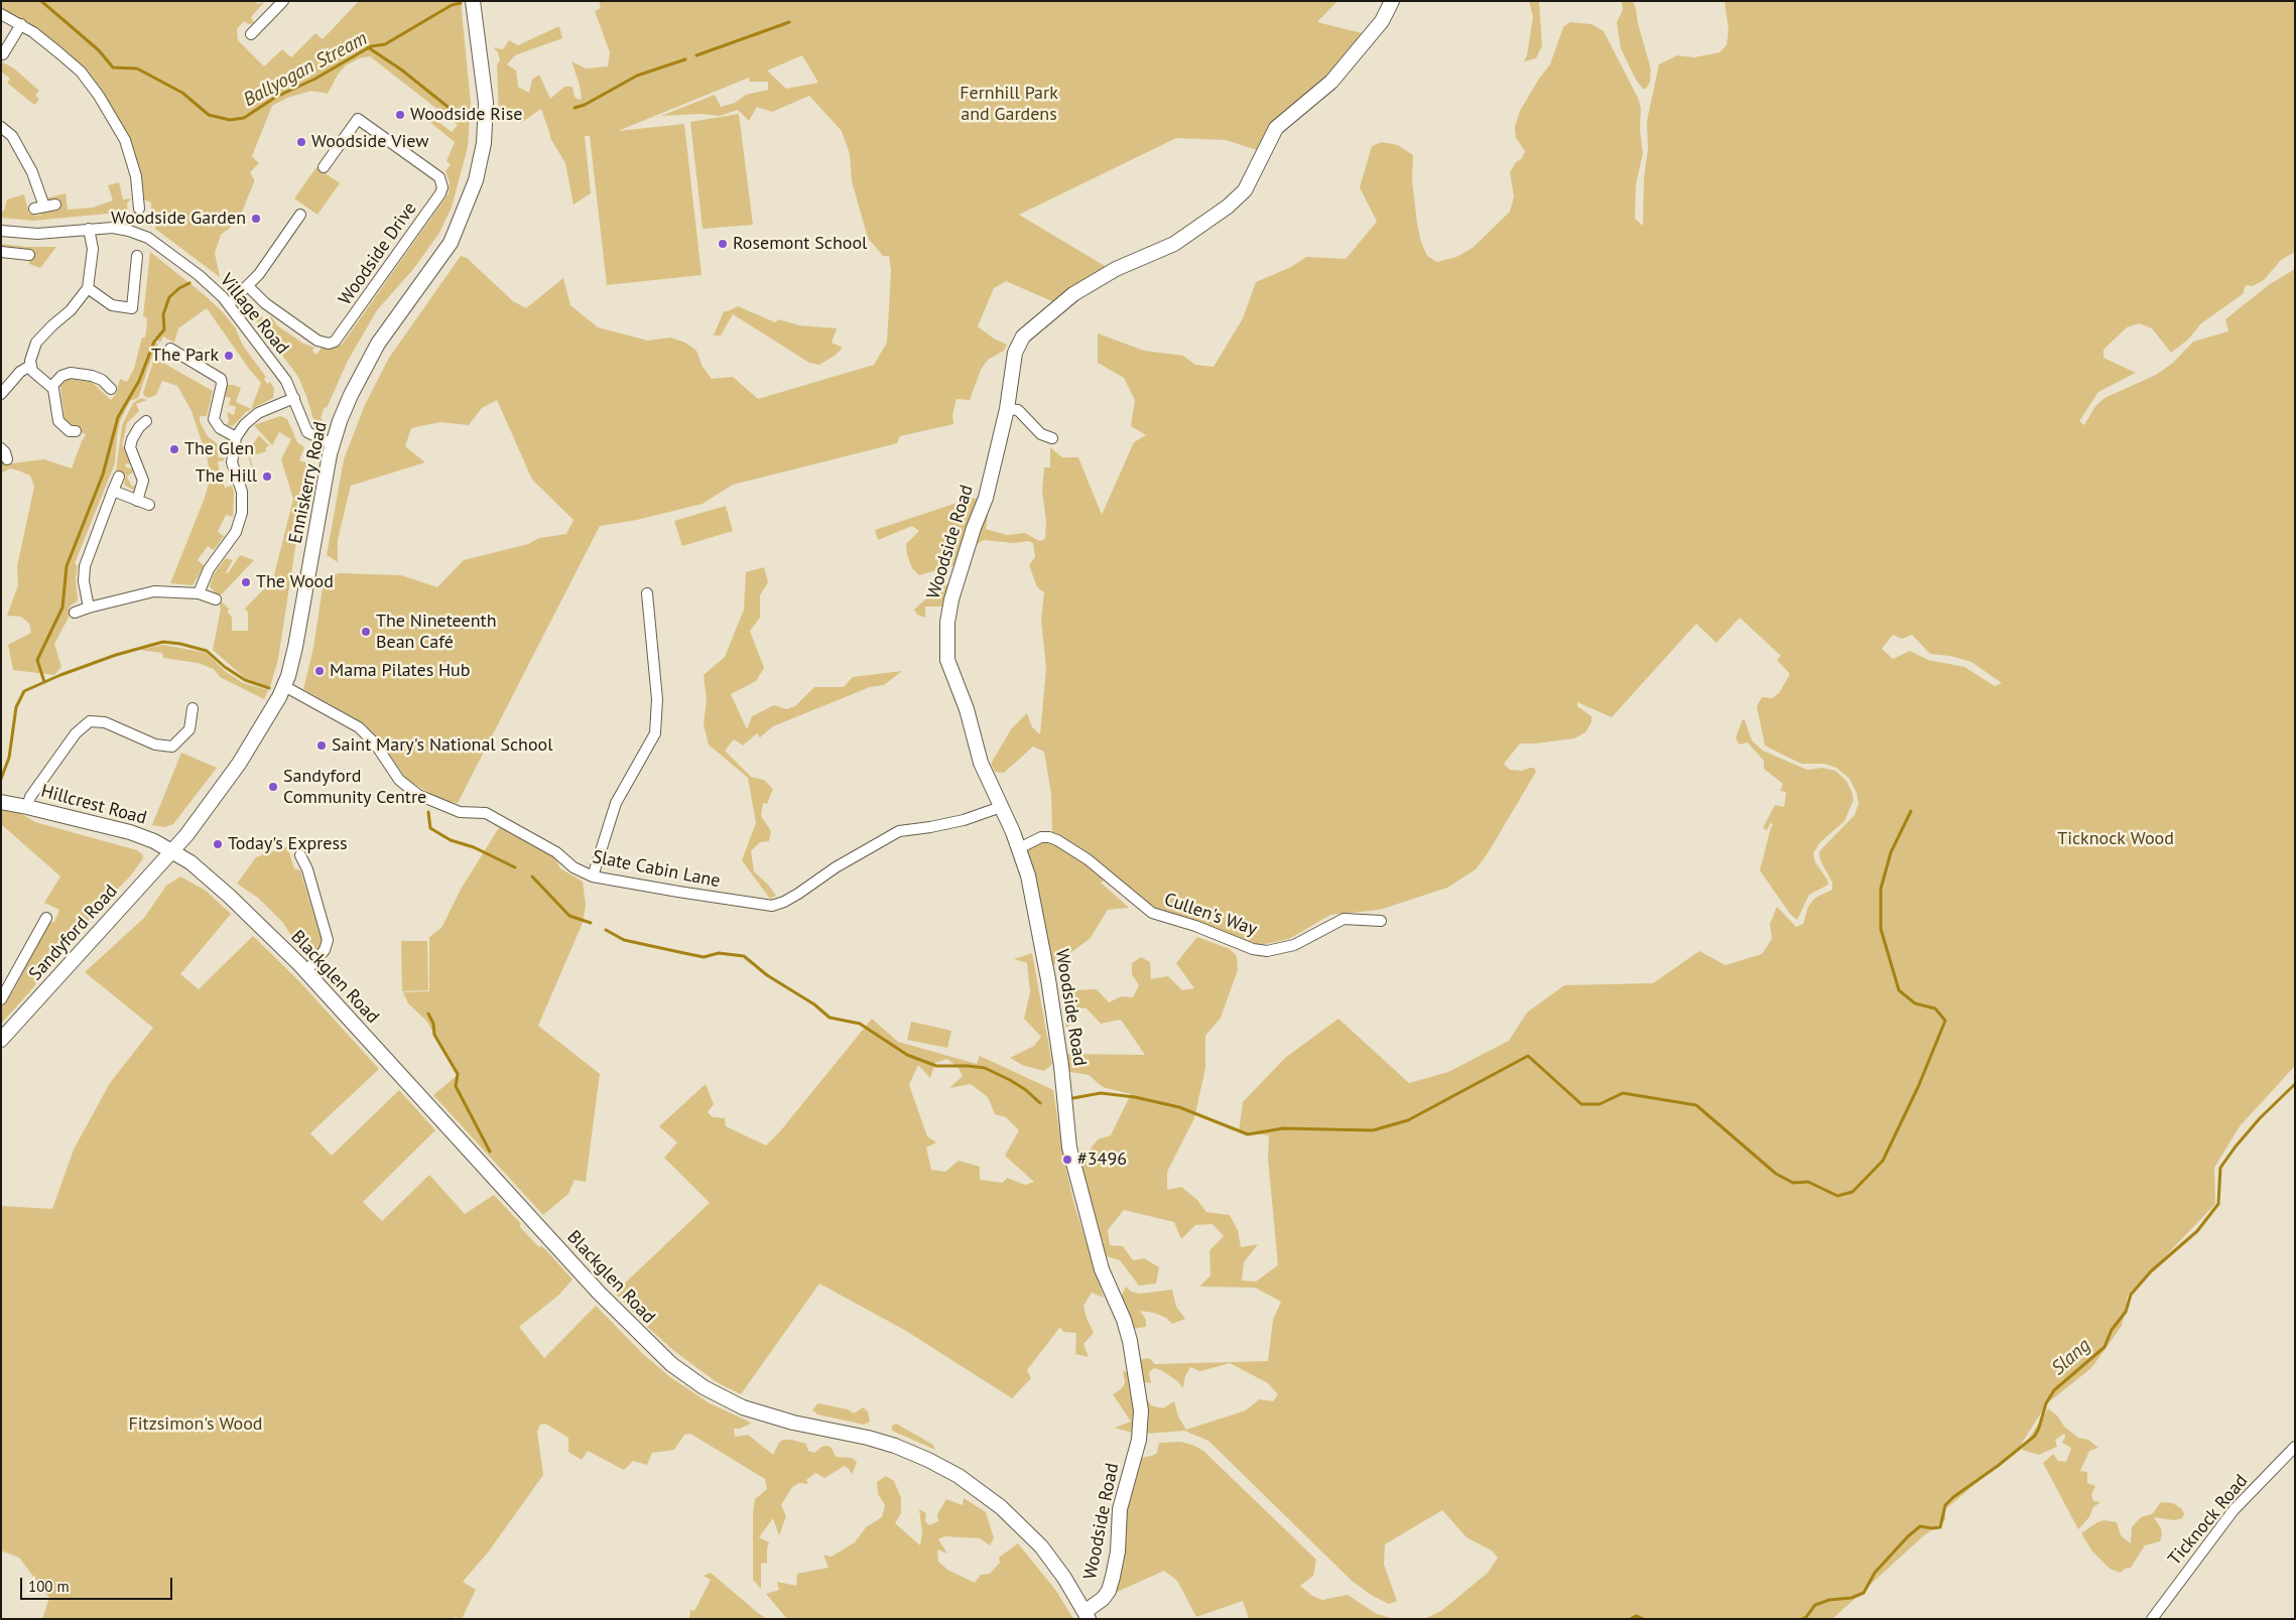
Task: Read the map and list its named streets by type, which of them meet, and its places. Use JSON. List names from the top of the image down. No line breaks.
{"streets":{"street":["Woodside Drive","Village Road","Enniskerry Road","Woodside Road","Hillcrest Road","Slate Cabin Lane","Cullen's Way","Sandyford Road","Blackglen Road","Ticknock Road"]},"crossings":[["Village Road","Enniskerry Road"],["Enniskerry Road","Hillcrest Road"],["Enniskerry Road","Slate Cabin Lane"],["Enniskerry Road","Sandyford Road"],["Enniskerry Road","Blackglen Road"],["Woodside Road","Slate Cabin Lane"],["Woodside Road","Cullen's Way"],["Woodside Road","Blackglen Road"],["Hillcrest Road","Sandyford Road"],["Hillcrest Road","Blackglen Road"],["Sandyford Road","Blackglen Road"]],"water":["Ballyogan Stream","Slang"],"parks":["Fernhill Park and Gardens","Ticknock Wood","Fitzsimon's Wood"],"places":["Woodside Rise","Woodside View","Woodside Garden","Rosemont School","The Park","The Glen","The Hill","The Wood","The Nineteenth Bean Café","Mama Pilates Hub","Saint Mary's National School","Sandyford Community Centre","Today's Express","#3496"],"scale_bar":"100 m"}
